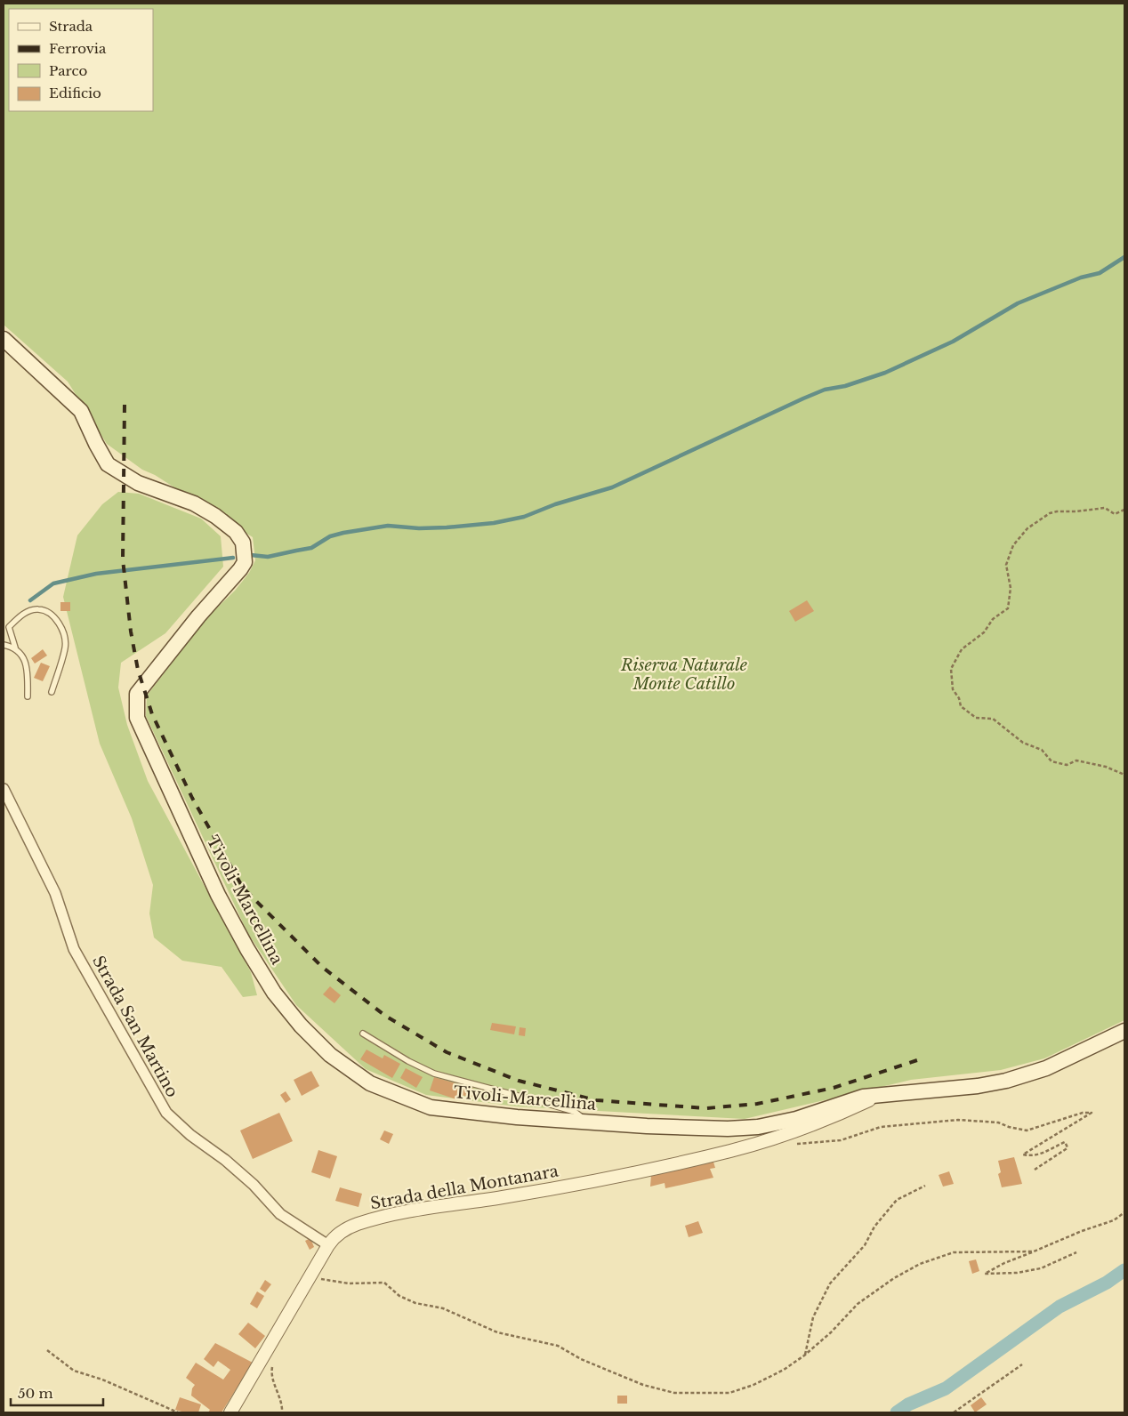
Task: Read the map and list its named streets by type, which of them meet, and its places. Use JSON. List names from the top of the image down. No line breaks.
{"streets":{"main road":["Tivoli-Marcellina"],"street":["Strada San Martino","Strada della Montanara"]},"crossings":[["Tivoli-Marcellina","Strada della Montanara"],["Strada San Martino","Strada della Montanara"]],"parks":["Riserva Naturale Monte Catillo"],"legend":["Strada","Ferrovia","Parco","Edificio"],"scale_bar":"50 m"}
